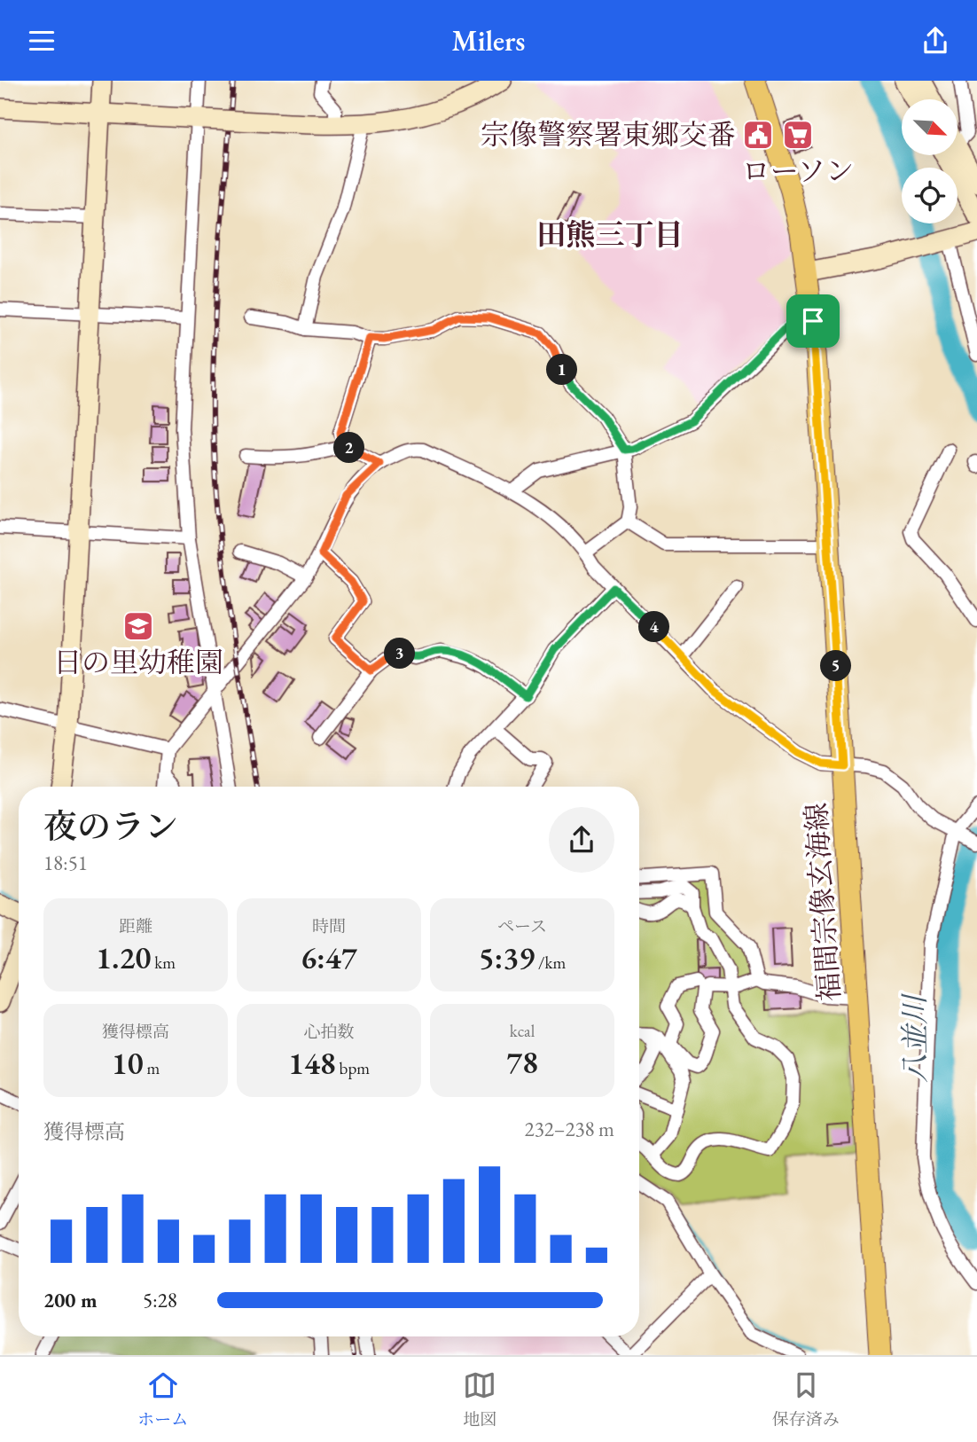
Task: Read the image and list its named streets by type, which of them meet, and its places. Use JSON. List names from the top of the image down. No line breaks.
{"streets":{"main road":["福間宗像玄海線"]},"districts":["田熊三丁目"],"water":["八並川"],"places":{"public building":["宗像警察署東郷交番"],"supermarket":["ローソン"],"school or university":["日の里幼稚園"]},"north":"bottom right","page":{"header":"Milers","pins":["1","2","4","3","5"],"heading":["夜のラン","18:51"],"stats":[["距離","1.20 km"],["時間","6:47"],["ペース","5:39 /km"],["獲得標高","10 m"],["心拍数","148 bpm"],["kcal","78"]],"chart":["獲得標高","232–238 m"],"list":[{"name":"200 m","note":"5:28"}],"tabs":["ホーム","地図","保存済み"]}}
